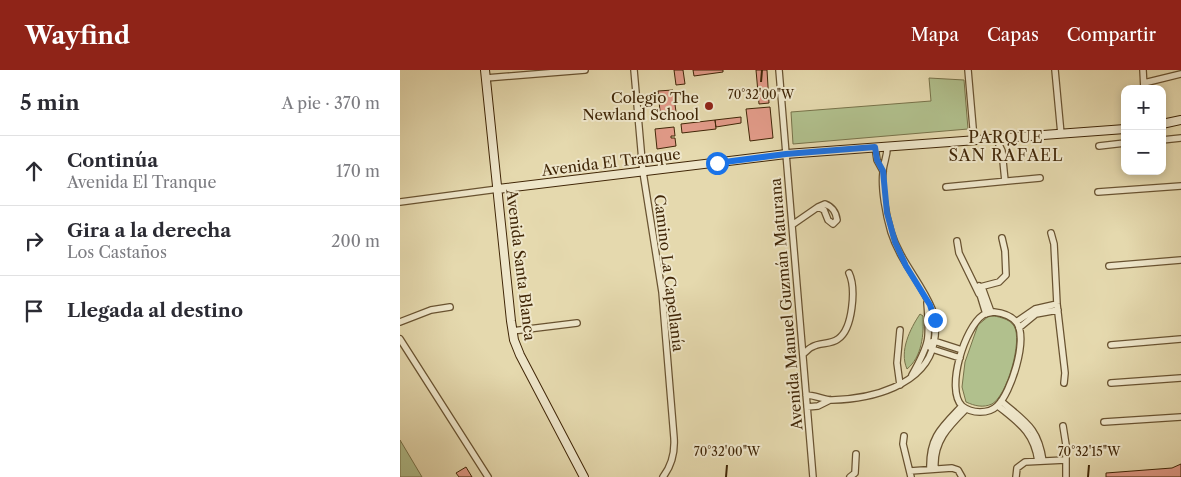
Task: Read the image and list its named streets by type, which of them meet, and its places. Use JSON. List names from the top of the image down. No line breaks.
{"streets":{"main road":["Avenida El Tranque","Avenida Santa Blanca"],"street":["Camino La Capellanía","Avenida Manuel Guzmán Maturana"]},"crossings":[["Avenida El Tranque","Avenida Santa Blanca"],["Avenida El Tranque","Camino La Capellanía"],["Avenida El Tranque","Avenida Manuel Guzmán Maturana"]],"districts":["PARQUE SAN RAFAEL"],"places":["Colegio The Newland School"],"page":{"header":"Wayfind","nav":["Mapa","Capas","Compartir"],"heading":["5 min","A pie · 370 m"],"map_buttons":["+","−"],"list":[["Continúa","Avenida El Tranque","170 m"],["Gira a la derecha","Los Castaños","200 m"],"Llegada al destino"]},"coordinates":["70°32'00\"W","70°32'15\"W"]}
